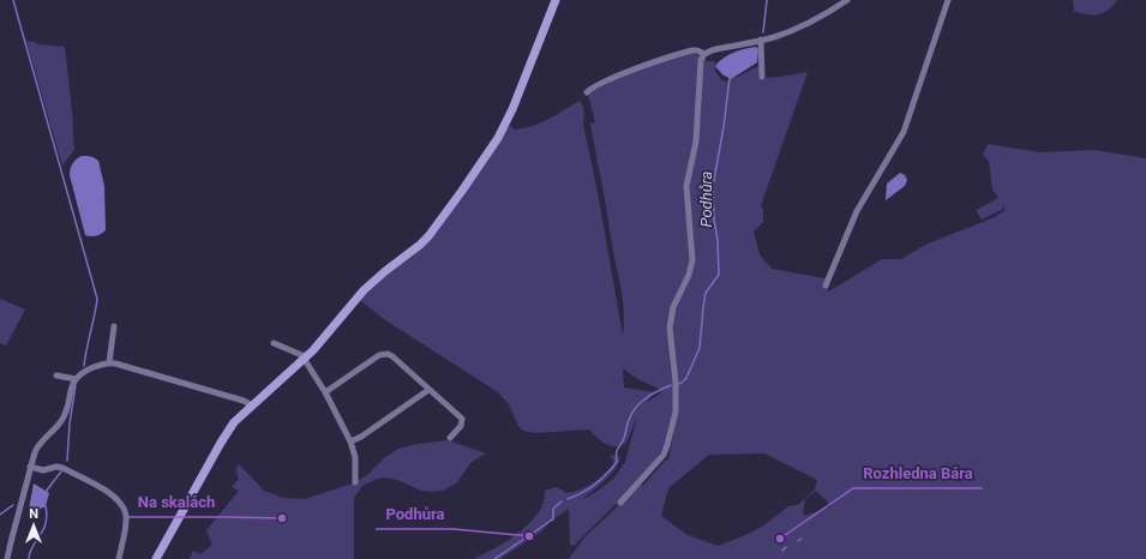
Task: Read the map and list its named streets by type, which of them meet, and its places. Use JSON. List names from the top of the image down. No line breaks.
{"water":["Podhůra"],"places":["Na skalách","Podhůra","Rozhledna Bára"],"north":"top"}
